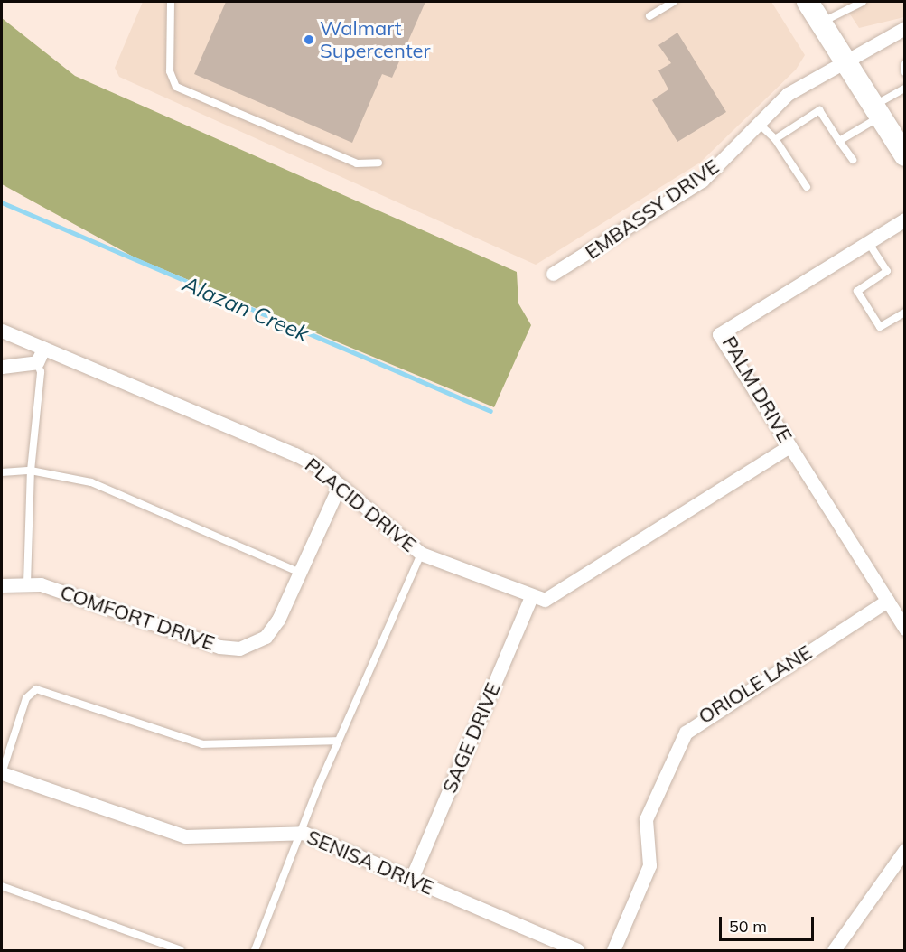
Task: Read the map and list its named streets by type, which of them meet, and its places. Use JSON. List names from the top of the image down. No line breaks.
{"streets":{"street":["EMBASSY DRIVE","PALM DRIVE","PLACID DRIVE","COMFORT DRIVE","ORIOLE LANE","SAGE DRIVE","SENISA DRIVE"]},"crossings":[["PALM DRIVE","PLACID DRIVE"],["PALM DRIVE","ORIOLE LANE"],["PLACID DRIVE","COMFORT DRIVE"],["PLACID DRIVE","SAGE DRIVE"],["SAGE DRIVE","SENISA DRIVE"]],"water":["Alazan Creek"],"places":["Walmart Supercenter"],"scale_bar":"50 m"}
